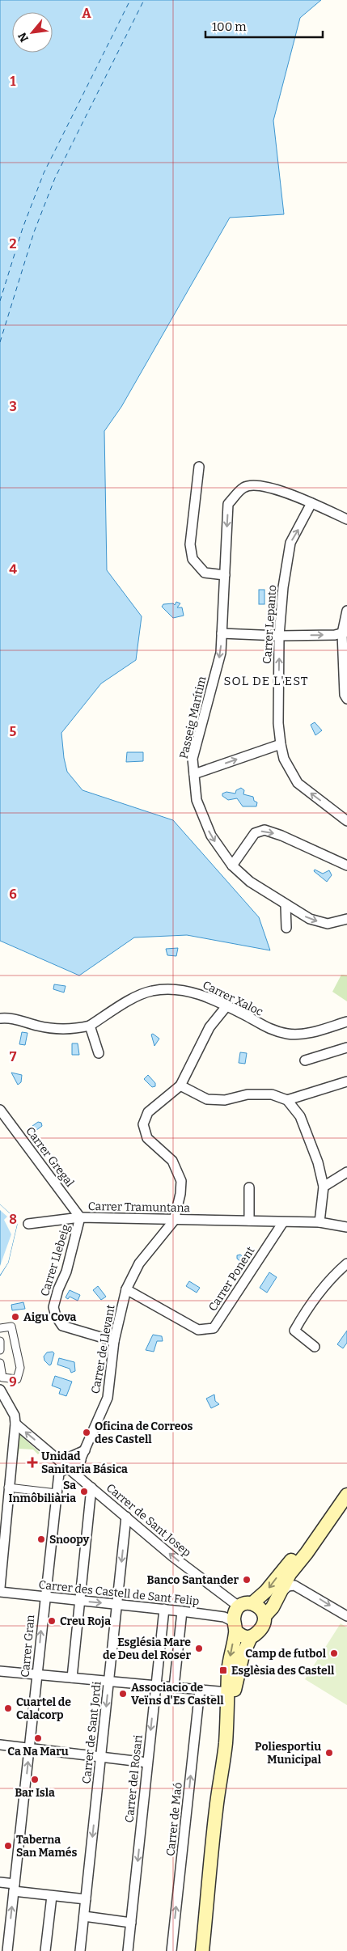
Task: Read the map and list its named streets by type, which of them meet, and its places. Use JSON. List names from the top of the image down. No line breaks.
{"streets":{"street":["Carrer Lepanto","Passeig Marítim","Carrer Xaloc","Carrer Gregal","Carrer Tramuntana","Carrer Llebeig","Carrer Ponent","Carrer de Llevant","Carrer de Sant Josep","Carrer des Castell de Sant Felip","Carrer Gran","Carrer de Sant Jordi","Carrer del Rosari","Carrer de Maó"]},"crossings":[["Carrer Lepanto","Passeig Marítim"],["Carrer Xaloc","Carrer de Llevant"],["Carrer Gregal","Carrer Tramuntana"],["Carrer Gregal","Carrer Llebeig"],["Carrer Tramuntana","Carrer Llebeig"],["Carrer Tramuntana","Carrer Ponent"],["Carrer Tramuntana","Carrer de Llevant"],["Carrer Llebeig","Carrer de Llevant"],["Carrer Ponent","Carrer de Llevant"],["Carrer de Llevant","Carrer de Sant Josep"],["Carrer de Sant Josep","Carrer des Castell de Sant Felip"],["Carrer de Sant Josep","Carrer Gran"],["Carrer de Sant Josep","Carrer de Sant Jordi"],["Carrer des Castell de Sant Felip","Carrer Gran"],["Carrer des Castell de Sant Felip","Carrer de Sant Jordi"],["Carrer des Castell de Sant Felip","Carrer del Rosari"]],"one_way":["Carrer Lepanto","Carrer de Sant Josep","Carrer de Sant Jordi","Carrer del Rosari","Carrer de Maó"],"districts":["SOL DE L'EST"],"places":{"other":["Aigu Cova","Oficina de Correos des Castell","Sa Inmôbiliària","Snoopy","Banco Santander","Creu Roja","Església Mare de Deu del Roser","Camp de futbol","Associacio de Veïns d'Es Castell","Cuartel de Calacorp","Ca Na Maru","Poliesportiu Municipal","Bar Isla","Taberna San Mamés"],"health":["Unidad Sanitaria Básica"],"transit":["Esglèsia des Castell"]},"scale_bar":"100 m","north":"bottom left","grid":{"columns":["A"],"rows":["1","2","3","4","5","6","7","8","9"]}}
